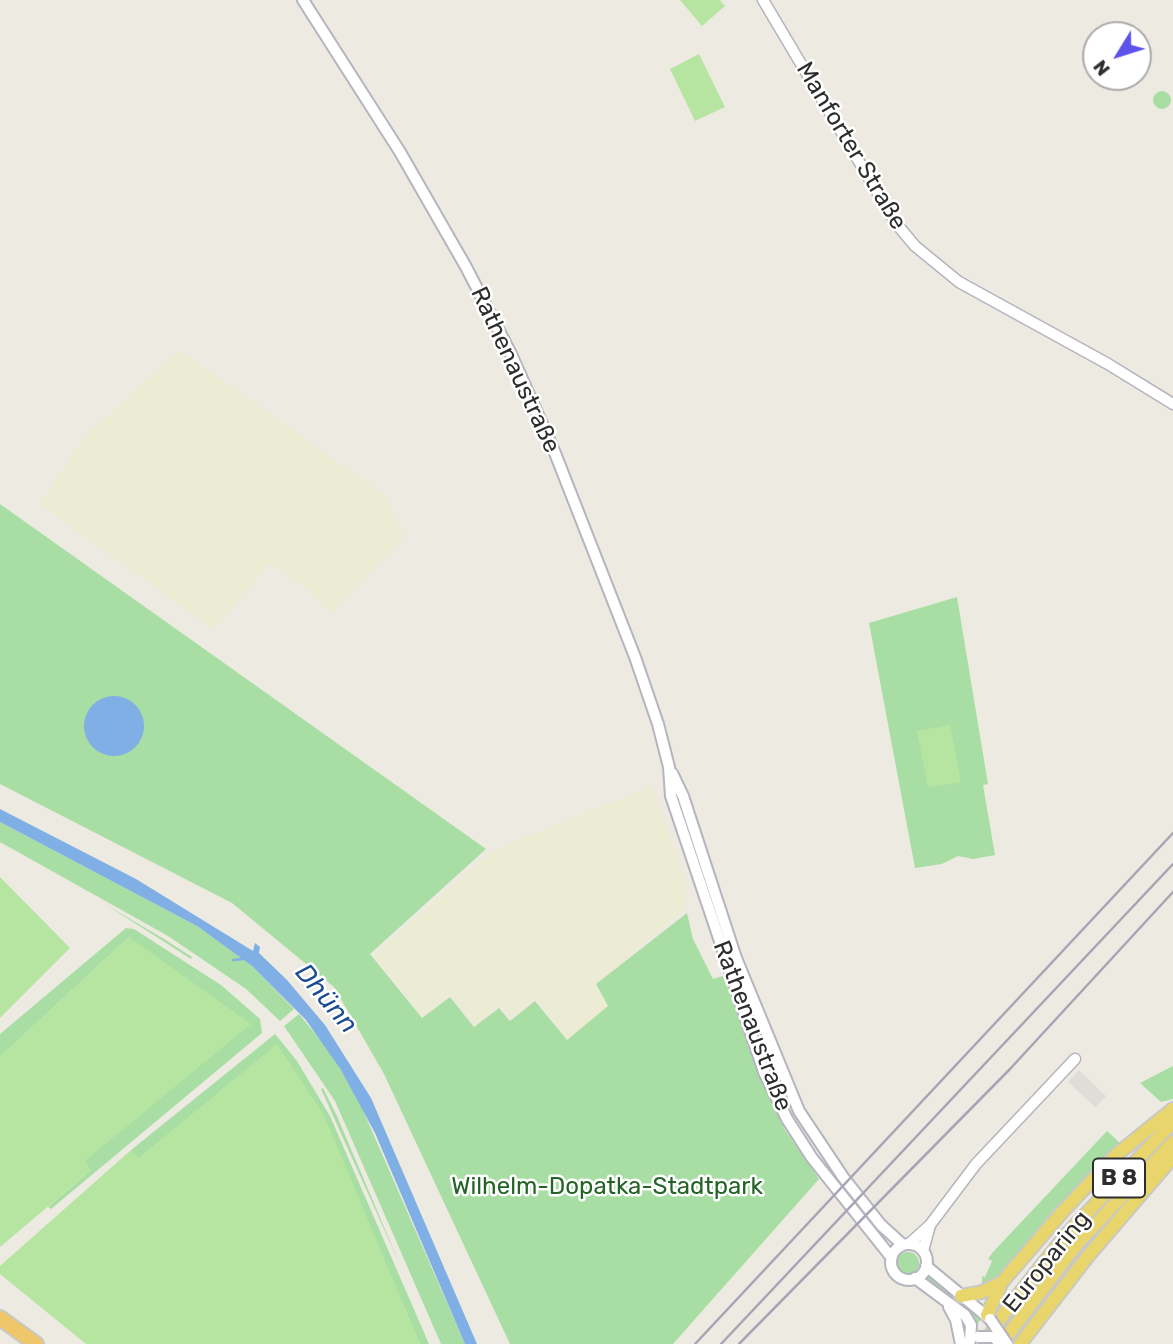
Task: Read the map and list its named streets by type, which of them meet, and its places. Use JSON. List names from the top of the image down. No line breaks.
{"streets":{"highway":["B 8","Europaring"],"main road":["Rathenaustraße"],"street":["Manforter Straße"]},"water":["Dhünn"],"parks":["Wilhelm-Dopatka-Stadtpark"],"north":"bottom left"}
